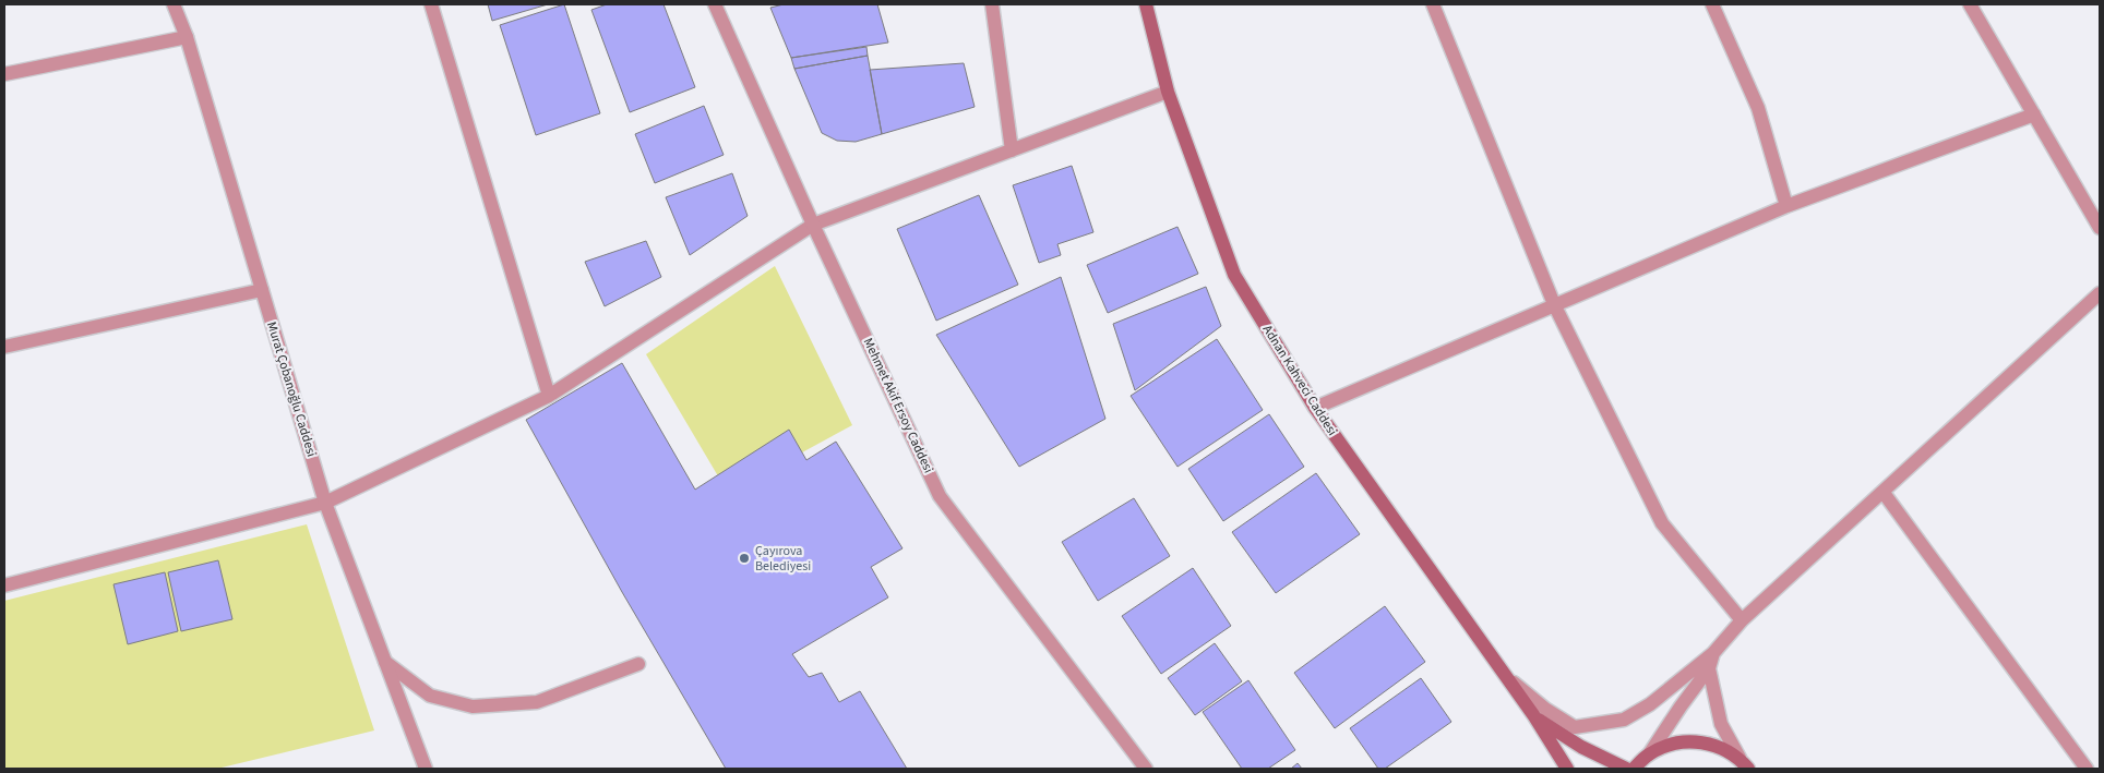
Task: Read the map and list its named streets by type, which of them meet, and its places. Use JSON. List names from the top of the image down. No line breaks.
{"streets":{"main road":["Adnan Kahveci Caddesi"],"street":["Murat Çobanoğlu Caddesi","Mehmet Akif Ersoy Caddesi"]},"places":["Çayırova Belediyesi"]}
